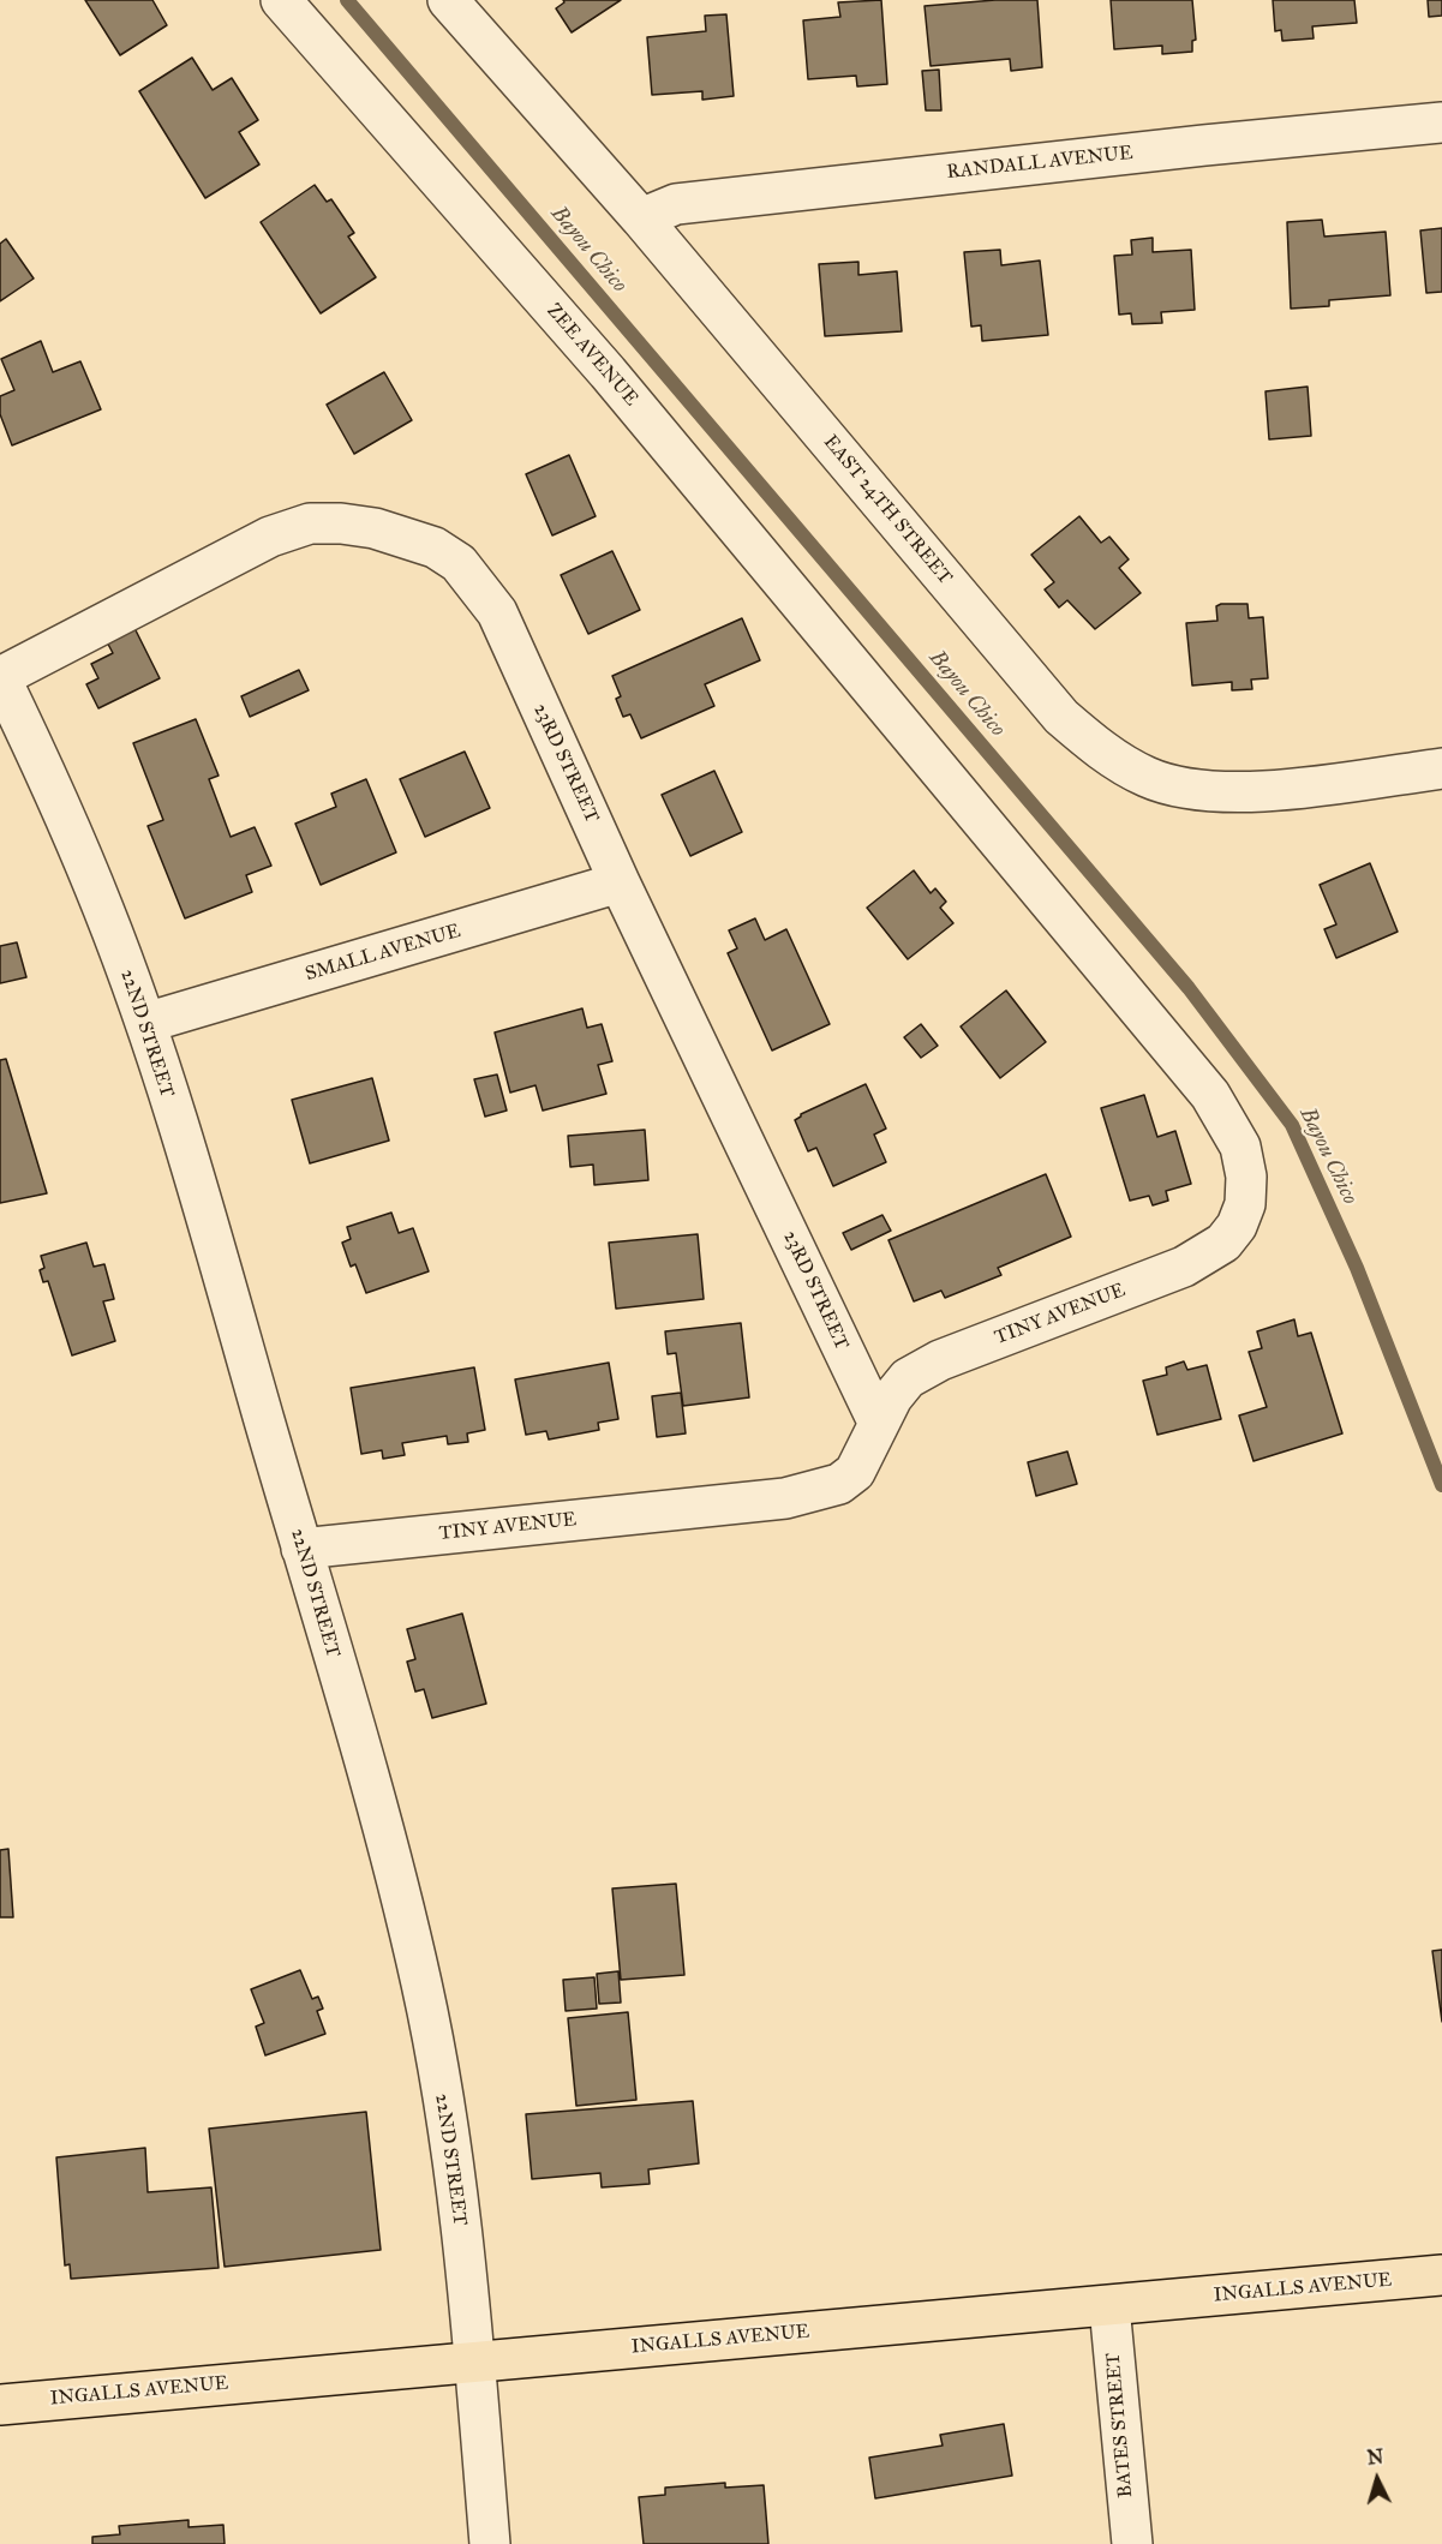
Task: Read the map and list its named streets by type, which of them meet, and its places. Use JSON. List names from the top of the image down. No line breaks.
{"streets":{"main road":["INGALLS AVENUE"],"street":["RANDALL AVENUE","ZEE AVENUE","EAST 24TH STREET","23RD STREET","SMALL AVENUE","22ND STREET","TINY AVENUE","BATES STREET"]},"crossings":[["RANDALL AVENUE","EAST 24TH STREET"],["ZEE AVENUE","TINY AVENUE"],["23RD STREET","SMALL AVENUE"],["23RD STREET","22ND STREET"],["23RD STREET","TINY AVENUE"],["SMALL AVENUE","22ND STREET"],["22ND STREET","TINY AVENUE"],["22ND STREET","INGALLS AVENUE"],["INGALLS AVENUE","BATES STREET"]],"water":["Bayou Chico"],"north":"top"}
